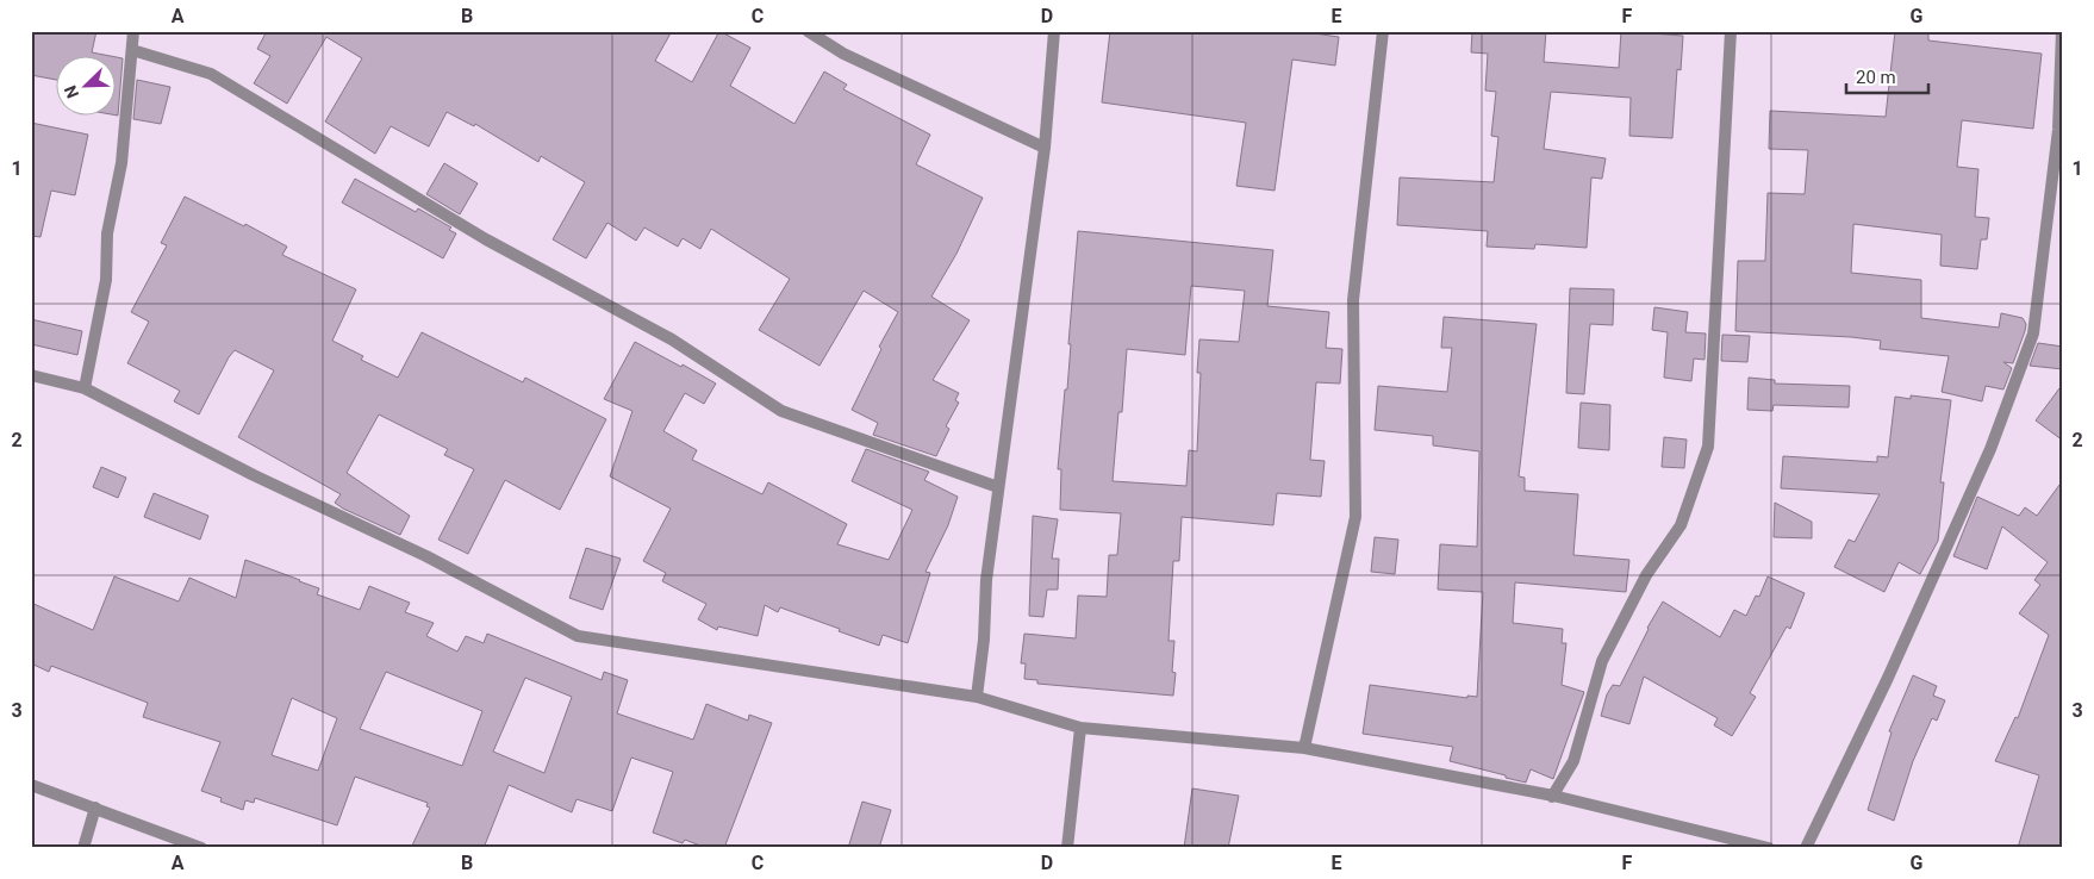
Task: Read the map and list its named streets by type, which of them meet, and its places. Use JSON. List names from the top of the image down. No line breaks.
{"scale_bar":"20 m","north":"bottom left","grid":{"columns":["A","B","C","D","E","F","G"],"rows":["1","2","3"]}}
